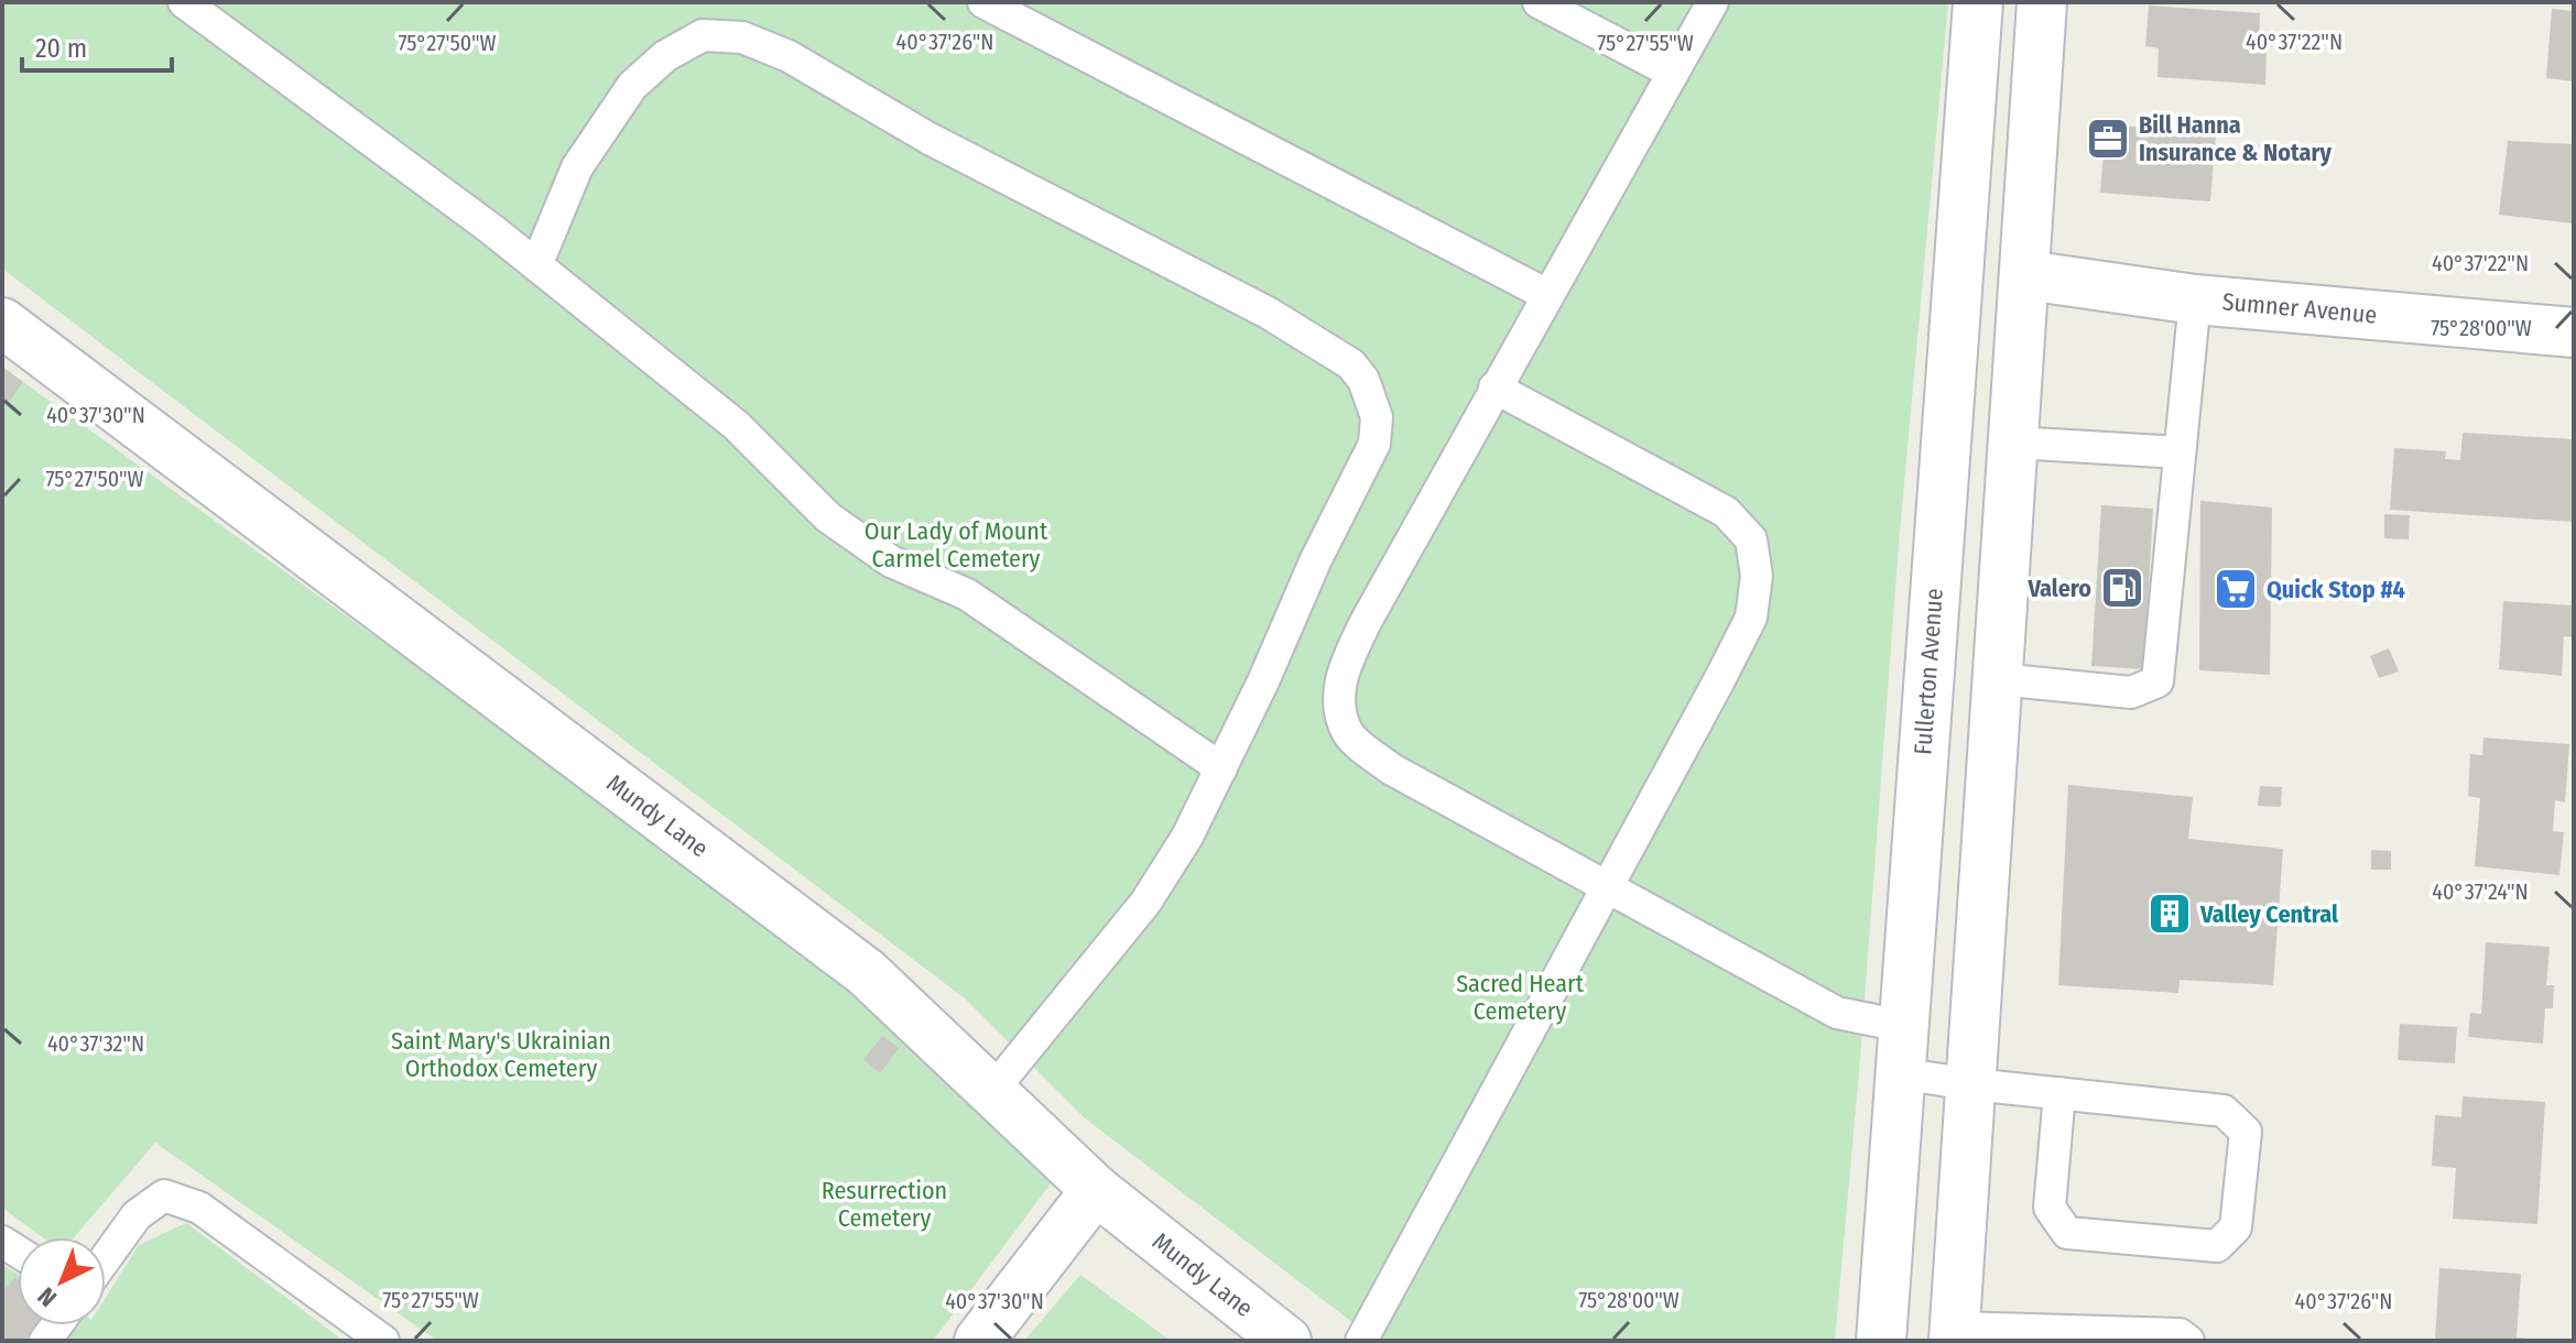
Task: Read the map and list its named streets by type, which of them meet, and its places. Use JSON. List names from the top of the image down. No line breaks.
{"streets":{"main road":["Sumner Avenue","Fullerton Avenue","Mundy Lane"]},"parks":["Our Lady of Mount Carmel Cemetery","Sacred Heart Cemetery","Saint Mary's Ukrainian Orthodox Cemetery","Resurrection Cemetery"],"places":{"office":["Bill Hanna Insurance & Notary"],"fuel station":["Valero"],"supermarket":["Quick Stop #4"],"building":["Valley Central"]},"scale_bar":"20 m","north":"bottom left","coordinates":["40°37'26\"N","40°37'22\"N","75°27'50\"W","75°27'55\"W","75°28'00\"W","40°37'30\"N","40°37'24\"N","40°37'32\"N"]}
